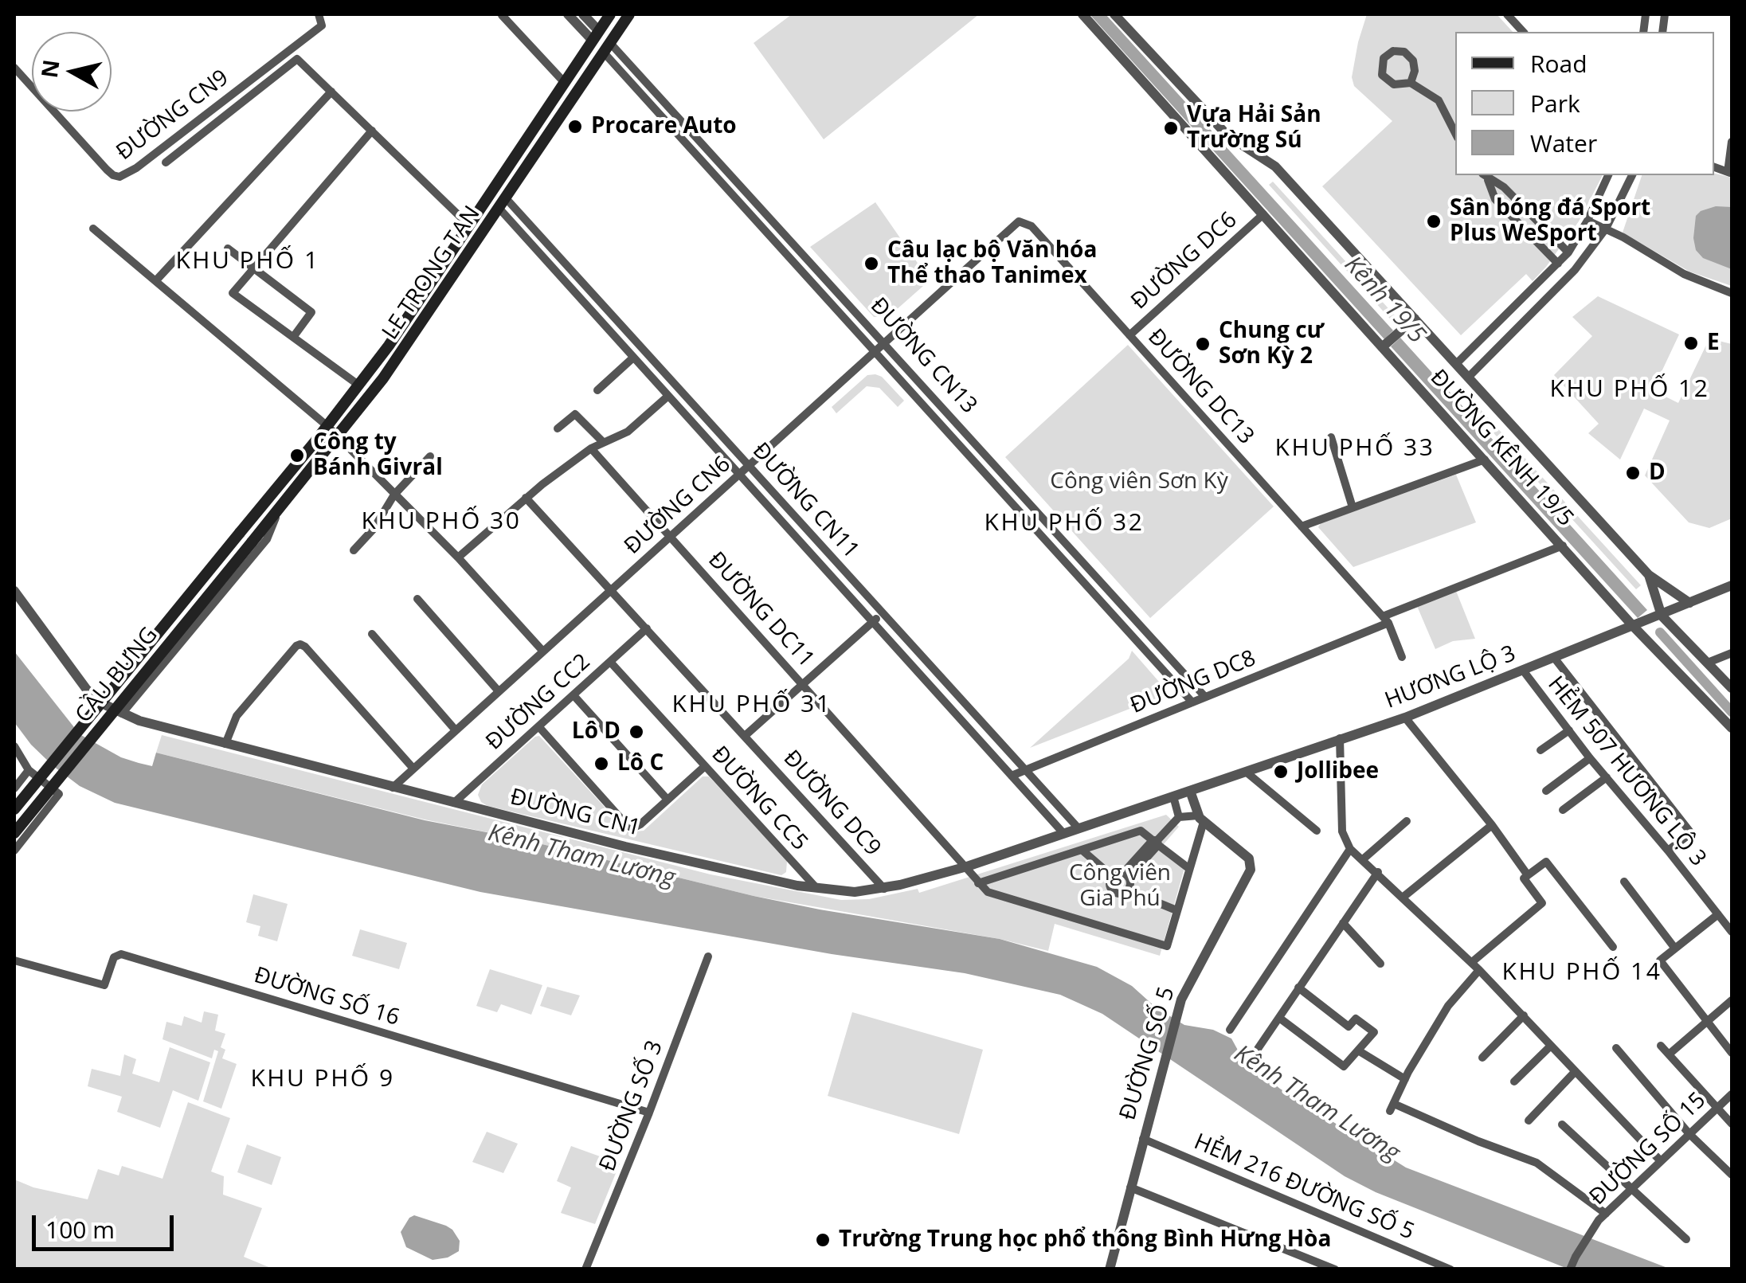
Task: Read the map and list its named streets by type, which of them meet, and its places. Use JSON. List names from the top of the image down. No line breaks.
{"streets":{"main road":["LE TRONG TAN","CẦU BƯNG"],"street":["ĐƯỜNG CN9","ĐƯỜNG DC6","ĐƯỜNG CN13","ĐƯỜNG DC13","ĐƯỜNG KÊNH 19/5","ĐƯỜNG CN11","ĐƯỜNG CN6","ĐƯỜNG DC11","HƯƠNG LỘ 3","ĐƯỜNG DC8","ĐƯỜNG CC2","HẺM 507 HƯƠNG LỘ 3","ĐƯỜNG CC5","ĐƯỜNG DC9","ĐƯỜNG CN1","ĐƯỜNG SỐ 16","ĐƯỜNG SỐ 5","ĐƯỜNG SỐ 3","ĐƯỜNG SỐ 15","HẺM 216 ĐƯỜNG SỐ 5"]},"crossings":[["ĐƯỜNG DC6","ĐƯỜNG DC13"],["ĐƯỜNG DC6","ĐƯỜNG KÊNH 19/5"],["LE TRONG TAN","ĐƯỜNG CN13"],["LE TRONG TAN","ĐƯỜNG CN11"],["LE TRONG TAN","CẦU BƯNG"],["ĐƯỜNG CN13","ĐƯỜNG CN6"],["ĐƯỜNG CN13","ĐƯỜNG DC8"],["ĐƯỜNG DC13","ĐƯỜNG CN6"],["ĐƯỜNG DC13","ĐƯỜNG DC8"],["ĐƯỜNG KÊNH 19/5","HƯƠNG LỘ 3"],["ĐƯỜNG KÊNH 19/5","ĐƯỜNG DC8"],["ĐƯỜNG CN11","ĐƯỜNG CN6"],["ĐƯỜNG CN11","ĐƯỜNG DC8"],["ĐƯỜNG CN11","ĐƯỜNG CN1"],["ĐƯỜNG CN6","ĐƯỜNG DC11"],["ĐƯỜNG CN6","ĐƯỜNG DC9"],["ĐƯỜNG CN6","ĐƯỜNG CN1"],["ĐƯỜNG DC11","ĐƯỜNG CN1"],["HƯƠNG LỘ 3","HẺM 507 HƯƠNG LỘ 3"],["HƯƠNG LỘ 3","ĐƯỜNG CN1"],["ĐƯỜNG CC2","ĐƯỜNG CC5"],["ĐƯỜNG CC2","ĐƯỜNG DC9"],["ĐƯỜNG CC2","ĐƯỜNG CN1"],["ĐƯỜNG CC5","ĐƯỜNG CN1"],["ĐƯỜNG DC9","ĐƯỜNG CN1"],["ĐƯỜNG SỐ 16","ĐƯỜNG SỐ 3"],["ĐƯỜNG SỐ 5","HẺM 216 ĐƯỜNG SỐ 5"]],"districts":["KHU PHỐ 1","KHU PHỐ 12","KHU PHỐ 33","KHU PHỐ 30","KHU PHỐ 32","KHU PHỐ 31","KHU PHỐ 14","KHU PHỐ 9"],"water":["Kênh 19/5","Kênh Tham Lương"],"parks":["Công viên Sơn Kỳ","Công viên Gia Phú"],"places":["Procare Auto","Vựa Hải Sản Trường Sú","Sân bóng đá Sport Plus WeSport","Câu lạc bộ Văn hóa Thể thao Tanimex","E","Chung cư Sơn Kỳ 2","Công ty Bánh Givral","D","Lô D","Lô C","Jollibee","Trường Trung học phổ thông Bình Hưng Hòa"],"legend":["Road","Park","Water"],"scale_bar":"100 m","north":"left"}
